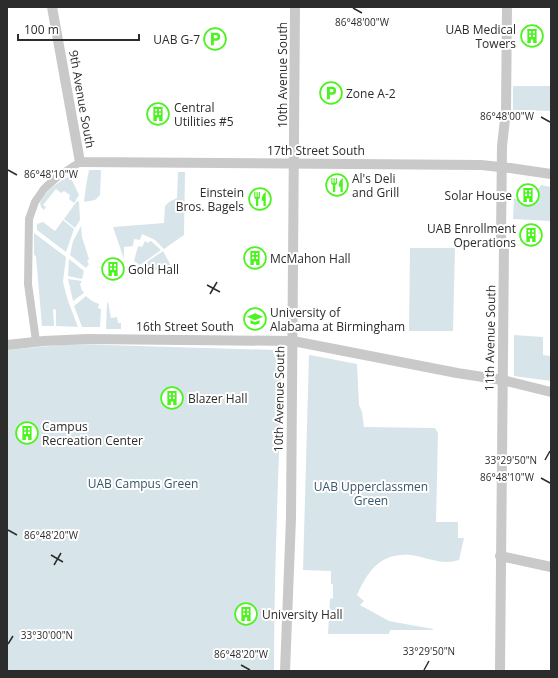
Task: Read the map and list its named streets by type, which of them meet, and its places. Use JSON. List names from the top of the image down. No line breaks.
{"streets":{"street":["10th Avenue South","9th Avenue South","17th Street South","16th Street South","11th Avenue South"]},"crossings":[["10th Avenue South","17th Street South"],["10th Avenue South","16th Street South"],["9th Avenue South","17th Street South"],["9th Avenue South","16th Street South"],["17th Street South","11th Avenue South"],["16th Street South","11th Avenue South"]],"parks":["UAB Campus Green","UAB Upperclassmen Green"],"places":{"building":["UAB Medical Towers","Central Utilities #5","Solar House","UAB Enrollment Operations","McMahon Hall","Gold Hall","Blazer Hall","Campus Recreation Center","University Hall"],"parking":["UAB G-7","Zone A-2"],"restaurant":["Al's Deli and Grill","Einstein Bros. Bagels"],"school or university":["University of Alabama at Birmingham"]},"scale_bar":"100 m","coordinates":["86°48'00\"W","86°48'10\"W","33°29'50\"N","86°48'20\"W","33°30'00\"N"]}
